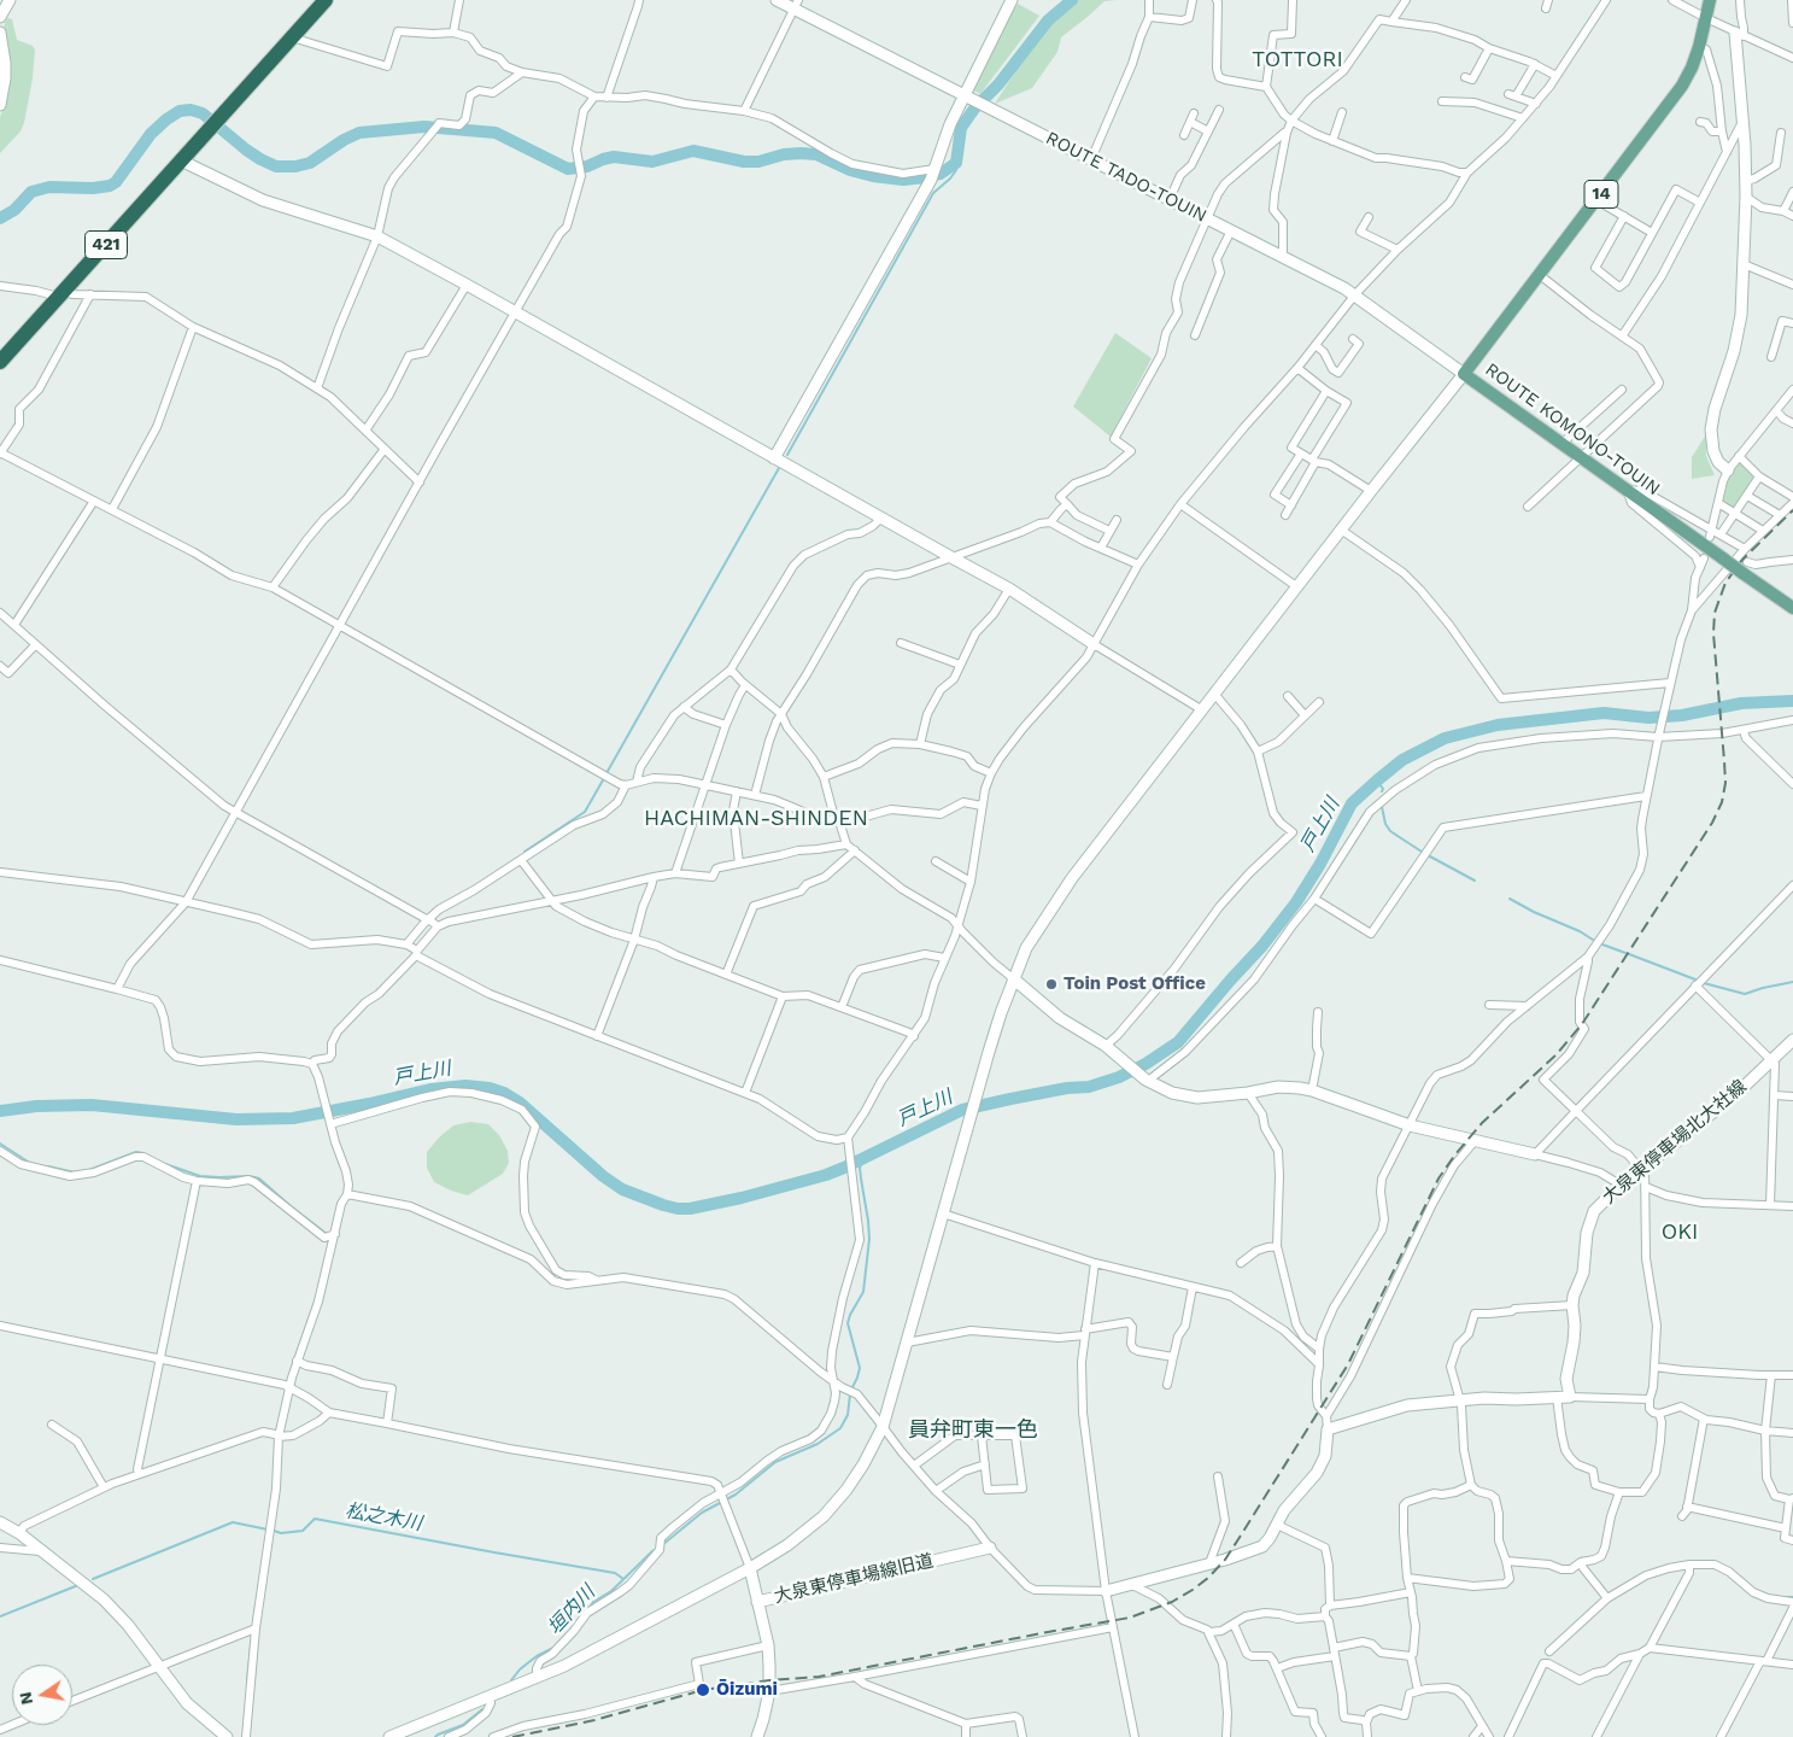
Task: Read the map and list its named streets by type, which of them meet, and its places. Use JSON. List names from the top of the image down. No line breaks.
{"streets":{"highway":["421"],"main road":["14","ROUTE KOMONO-TOUIN"],"street":["ROUTE TADO-TOUIN","大泉東停車場北大社線","大泉東停車場線旧道"]},"crossings":[["ROUTE TADO-TOUIN","ROUTE KOMONO-TOUIN"]],"districts":["TOTTORI","HACHIMAN-SHINDEN","OKI","員弁町東一色"],"water":["戸上川","松之木川","垣内川"],"places":["Toin Post Office","Ōizumi"],"north":"left"}
